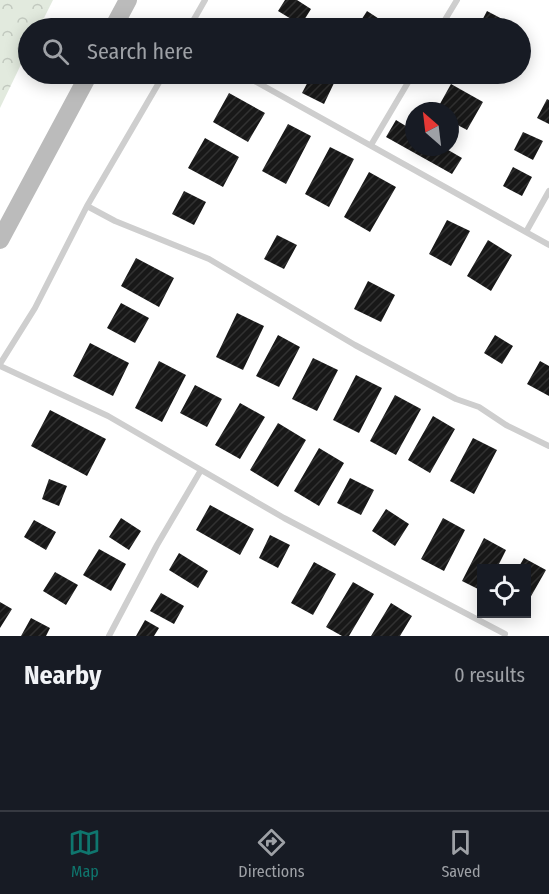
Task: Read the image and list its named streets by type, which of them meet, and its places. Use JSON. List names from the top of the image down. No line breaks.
{"north":"top left","page":{"search":"Search here","heading":["Nearby","0 results"],"nav":["Map","Directions","Saved"]}}
